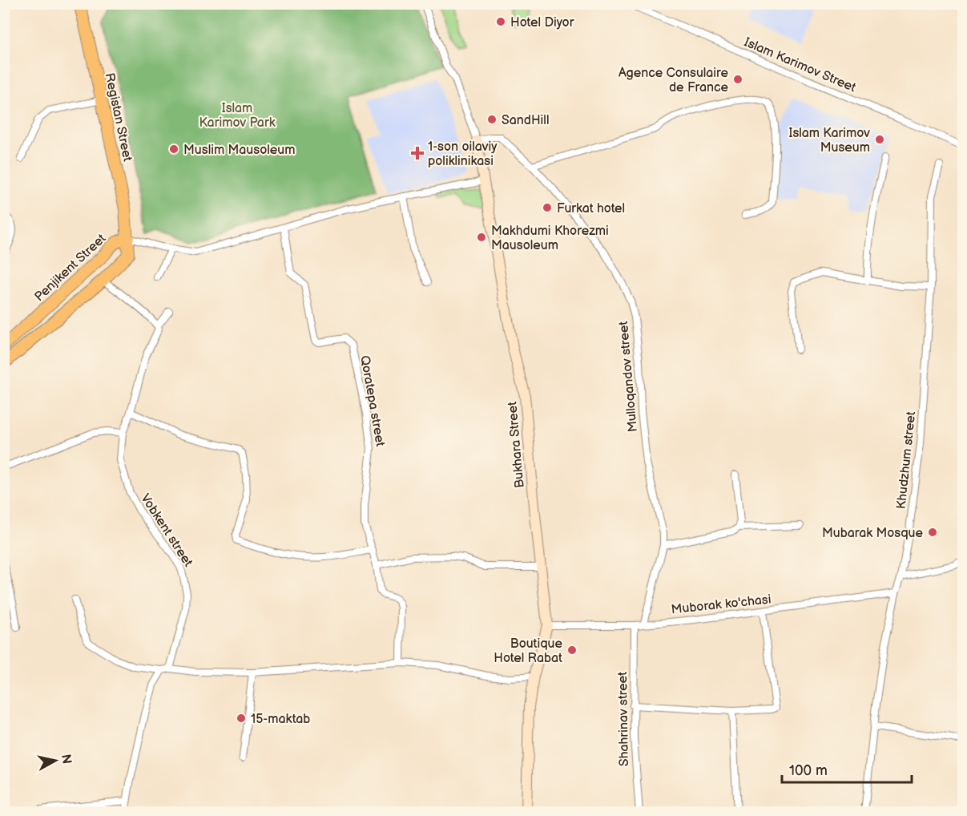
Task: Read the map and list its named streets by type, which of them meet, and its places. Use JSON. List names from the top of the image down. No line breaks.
{"streets":{"main road":["Registan Street","Penjikent Street"],"street":["Islam Karimov Street","Mulloqandov street","Qoratepa street","Bukhara Street","Khudzhum street","Vobkent street","Muborak ko'chasi","Shahrinav street"]},"crossings":[["Registan Street","Penjikent Street"],["Mulloqandov street","Bukhara Street"],["Mulloqandov street","Muborak ko'chasi"],["Bukhara Street","Muborak ko'chasi"],["Khudzhum street","Muborak ko'chasi"],["Muborak ko'chasi","Shahrinav street"]],"parks":["Islam Karimov Park"],"places":{"other":["Hotel Diyor","Agence Consulaire de France","SandHill","Islam Karimov Museum","Muslim Mausoleum","Furkat hotel","Makhdumi Khorezmi Mausoleum","Mubarak Mosque","Boutique Hotel Rabat","15-maktab"],"health":["1-son oilaviy poliklinikasi"]},"scale_bar":"100 m","north":"right"}
